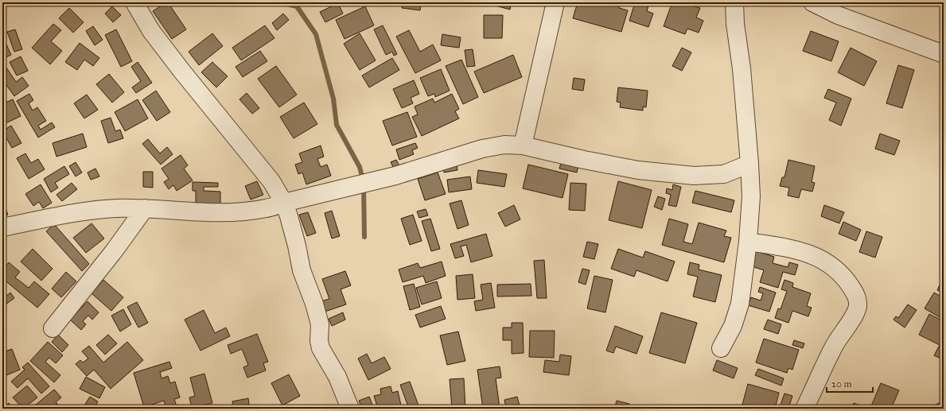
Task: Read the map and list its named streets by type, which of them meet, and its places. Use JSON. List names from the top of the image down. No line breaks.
{"scale_bar":"20 m"}
